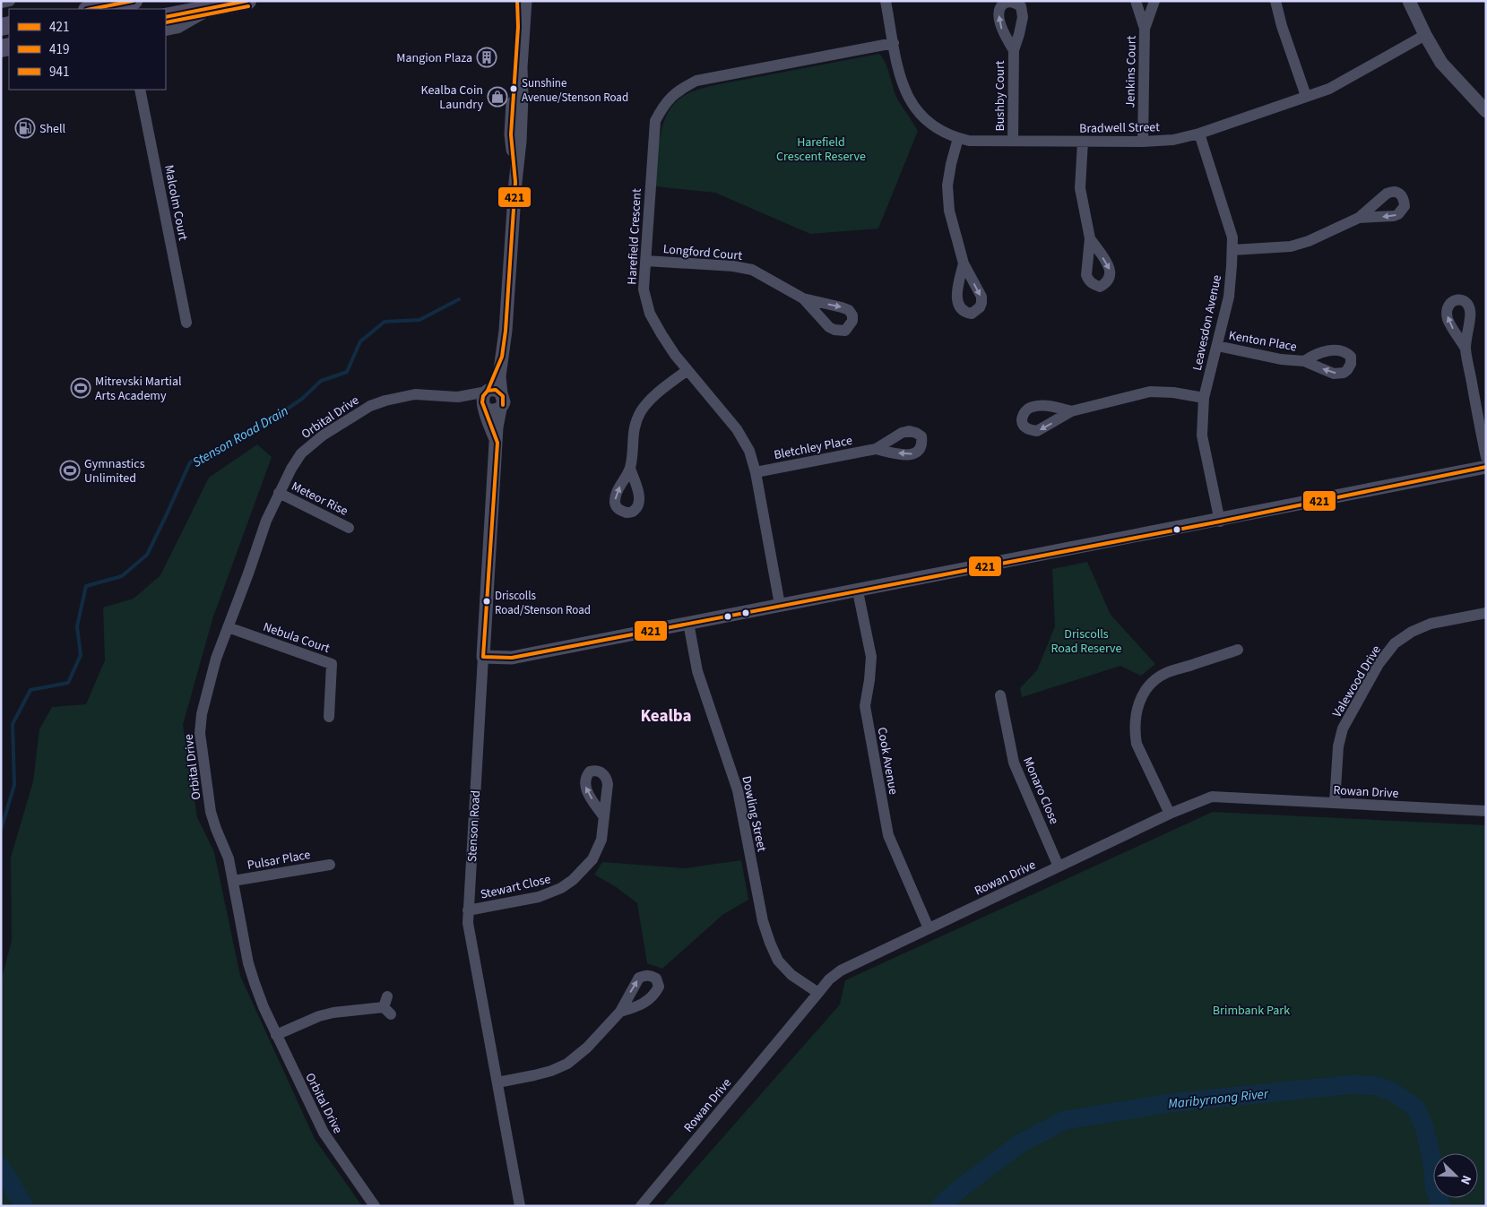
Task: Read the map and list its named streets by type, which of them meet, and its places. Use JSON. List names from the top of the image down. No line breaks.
{"streets":{"street":["Jenkins Court","Bushby Court","Bradwell Street","Malcolm Court","Harefield Crescent","Longford Court","Leavesdon Avenue","Kenton Place","Orbital Drive","Bletchley Place","Meteor Rise","Nebula Court","Valewood Drive","Cook Avenue","Monaro Close","Rowan Drive","Dowling Street","Stenson Road","Pulsar Place","Stewart Close"]},"crossings":[["Jenkins Court","Bradwell Street"],["Bushby Court","Bradwell Street"],["Bradwell Street","Harefield Crescent"],["Bradwell Street","Leavesdon Avenue"],["Harefield Crescent","Longford Court"],["Harefield Crescent","Bletchley Place"],["Leavesdon Avenue","Kenton Place"],["Orbital Drive","Meteor Rise"],["Orbital Drive","Nebula Court"],["Orbital Drive","Stenson Road"],["Orbital Drive","Pulsar Place"],["Valewood Drive","Rowan Drive"],["Cook Avenue","Rowan Drive"],["Monaro Close","Rowan Drive"],["Rowan Drive","Dowling Street"],["Stenson Road","Stewart Close"]],"districts":["Kealba"],"water":["Stenson Road Drain","Maribyrnong River"],"parks":["Harefield Crescent Reserve","Driscolls Road Reserve","Brimbank Park"],"places":{"building":["Mangion Plaza"],"other":["Sunshine Avenue/Stenson Road","Driscolls Road/Stenson Road"],"shop":["Kealba Coin Laundry"],"fuel station":["Shell"],"sports":["Mitrevski Martial Arts Academy","Gymnastics Unlimited"]},"lines":["transit line 421","transit line 419","transit line 941"],"legend":["421","419","941"],"north":"bottom right"}
